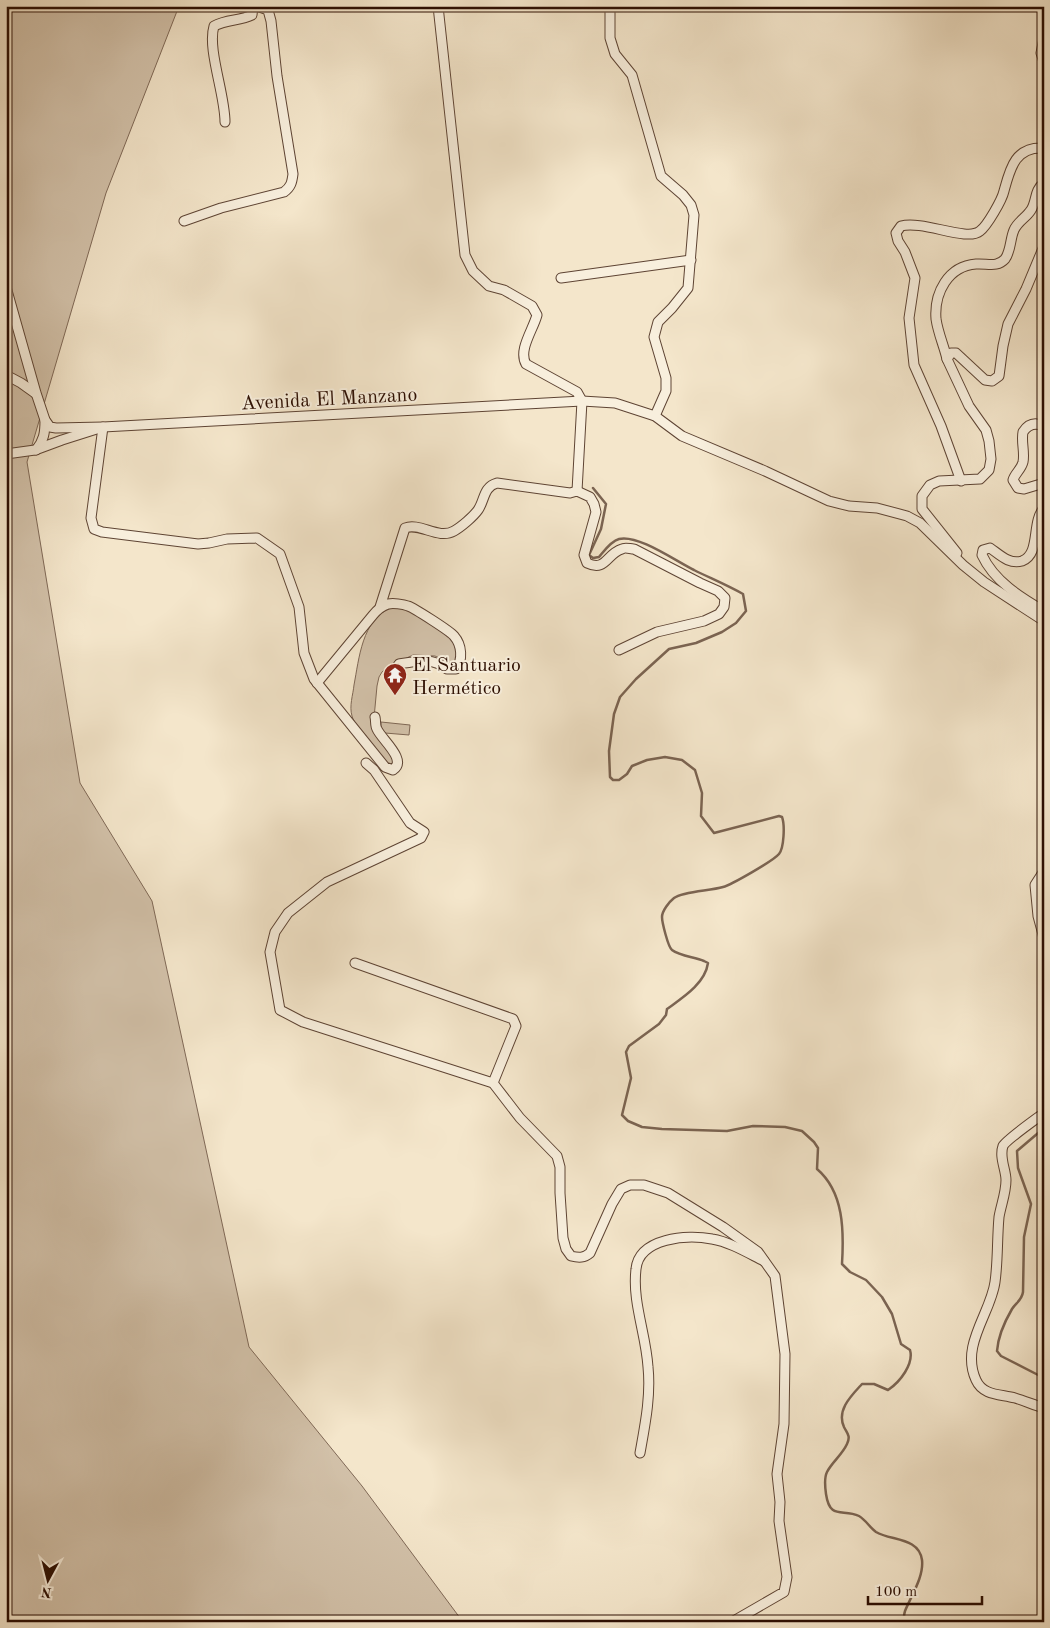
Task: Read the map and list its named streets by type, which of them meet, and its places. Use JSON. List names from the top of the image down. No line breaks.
{"streets":{"street":["Avenida El Manzano"]},"places":{"temple":["El Santuario Hermético"]},"scale_bar":"100 m","north":"bottom"}
